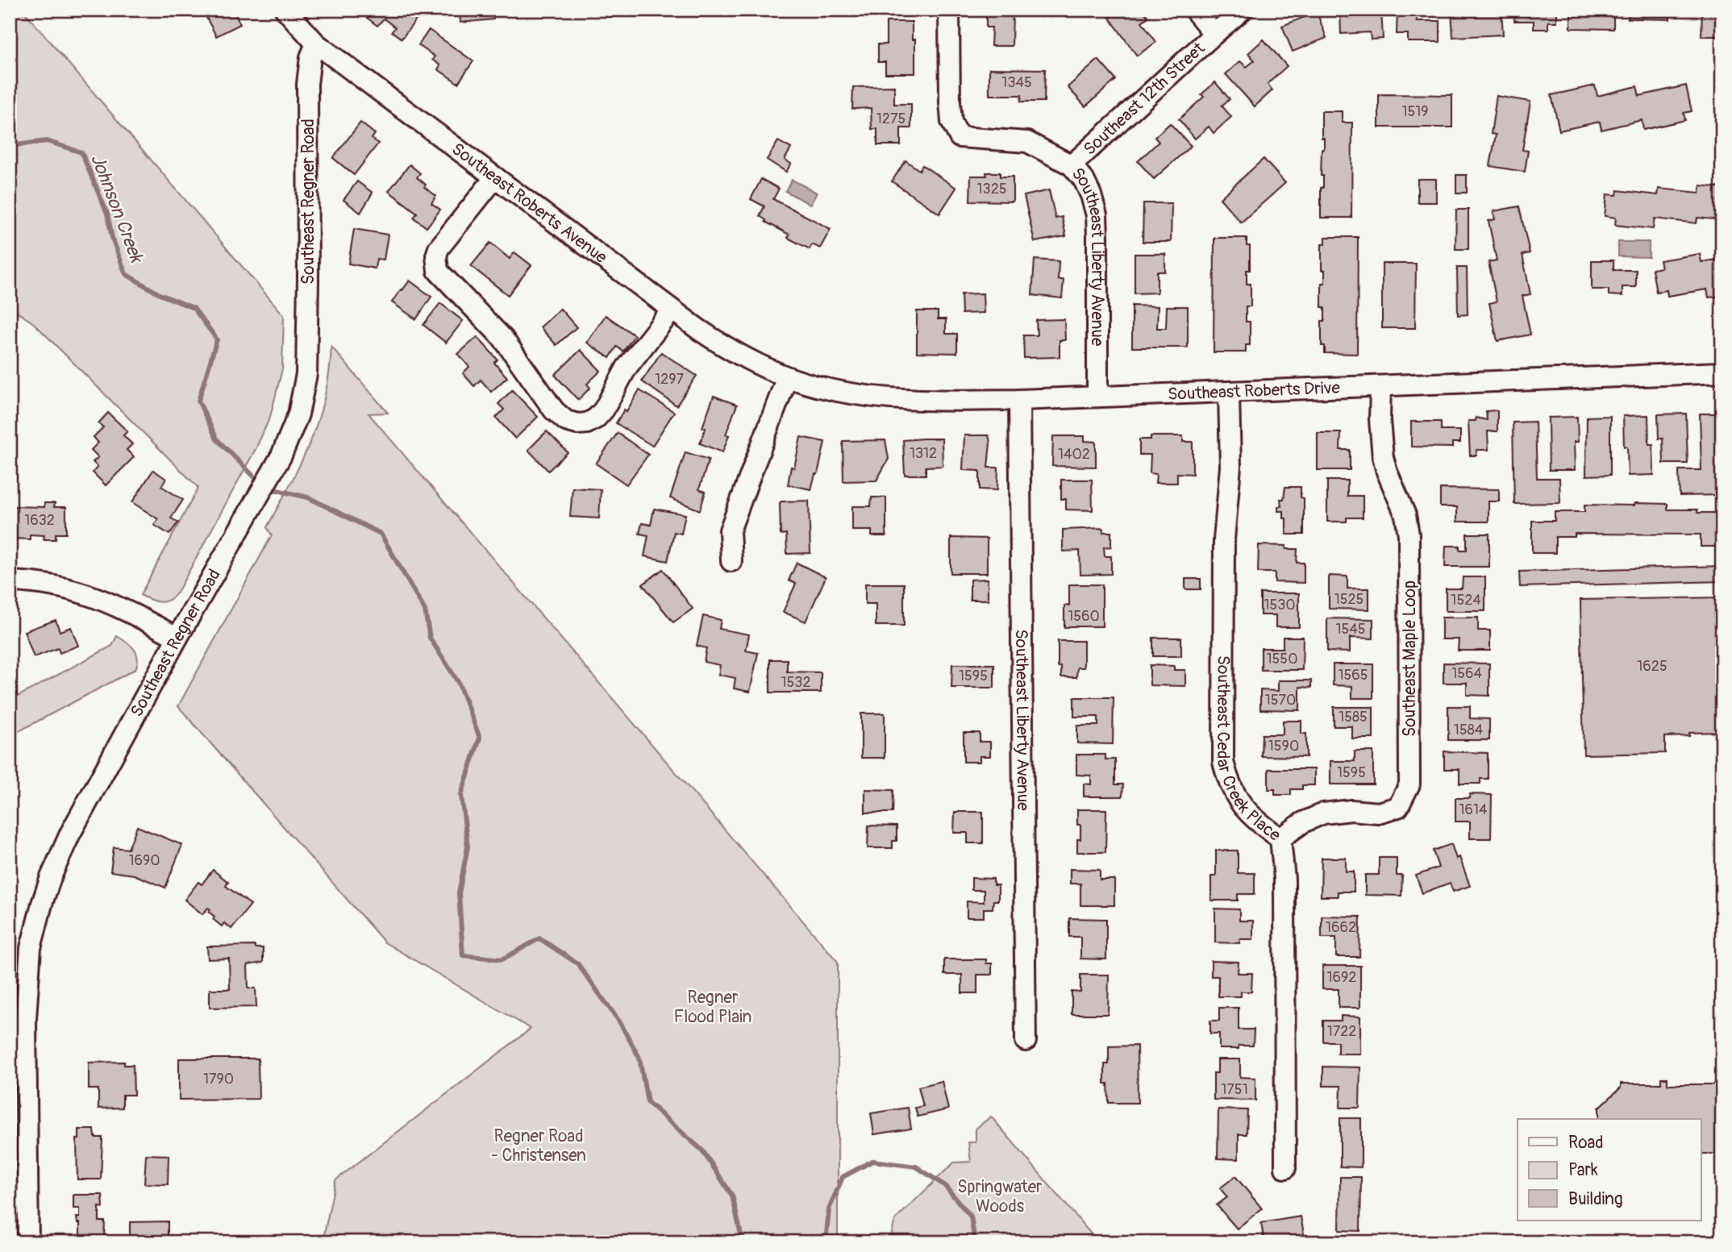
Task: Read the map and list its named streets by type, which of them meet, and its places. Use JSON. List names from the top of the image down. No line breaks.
{"streets":{"street":["Southeast 12th Street","Southeast Regner Road","Southeast Roberts Avenue","Southeast Liberty Avenue","Southeast Roberts Drive","Southeast Maple Loop","Southeast Cedar Creek Place"]},"crossings":[["Southeast 12th Street","Southeast Liberty Avenue"],["Southeast Regner Road","Southeast Roberts Avenue"],["Southeast Roberts Avenue","Southeast Roberts Drive"],["Southeast Liberty Avenue","Southeast Roberts Drive"],["Southeast Roberts Drive","Southeast Maple Loop"],["Southeast Roberts Drive","Southeast Cedar Creek Place"],["Southeast Maple Loop","Southeast Cedar Creek Place"]],"water":["Johnson Creek"],"parks":["Regner Flood Plain","Regner Road - Christensen","Springwater Woods"],"house_numbers":["1345","1519","1275","1325","1297","1312","1402","1632","1525","1524","1530","1560","1545","1550","1625","1564","1565","1595","1532","1570","1585","1584","1590","1595","1614","1690","1662","1692","1722","1790","1751"],"legend":["Road","Park","Building"]}
